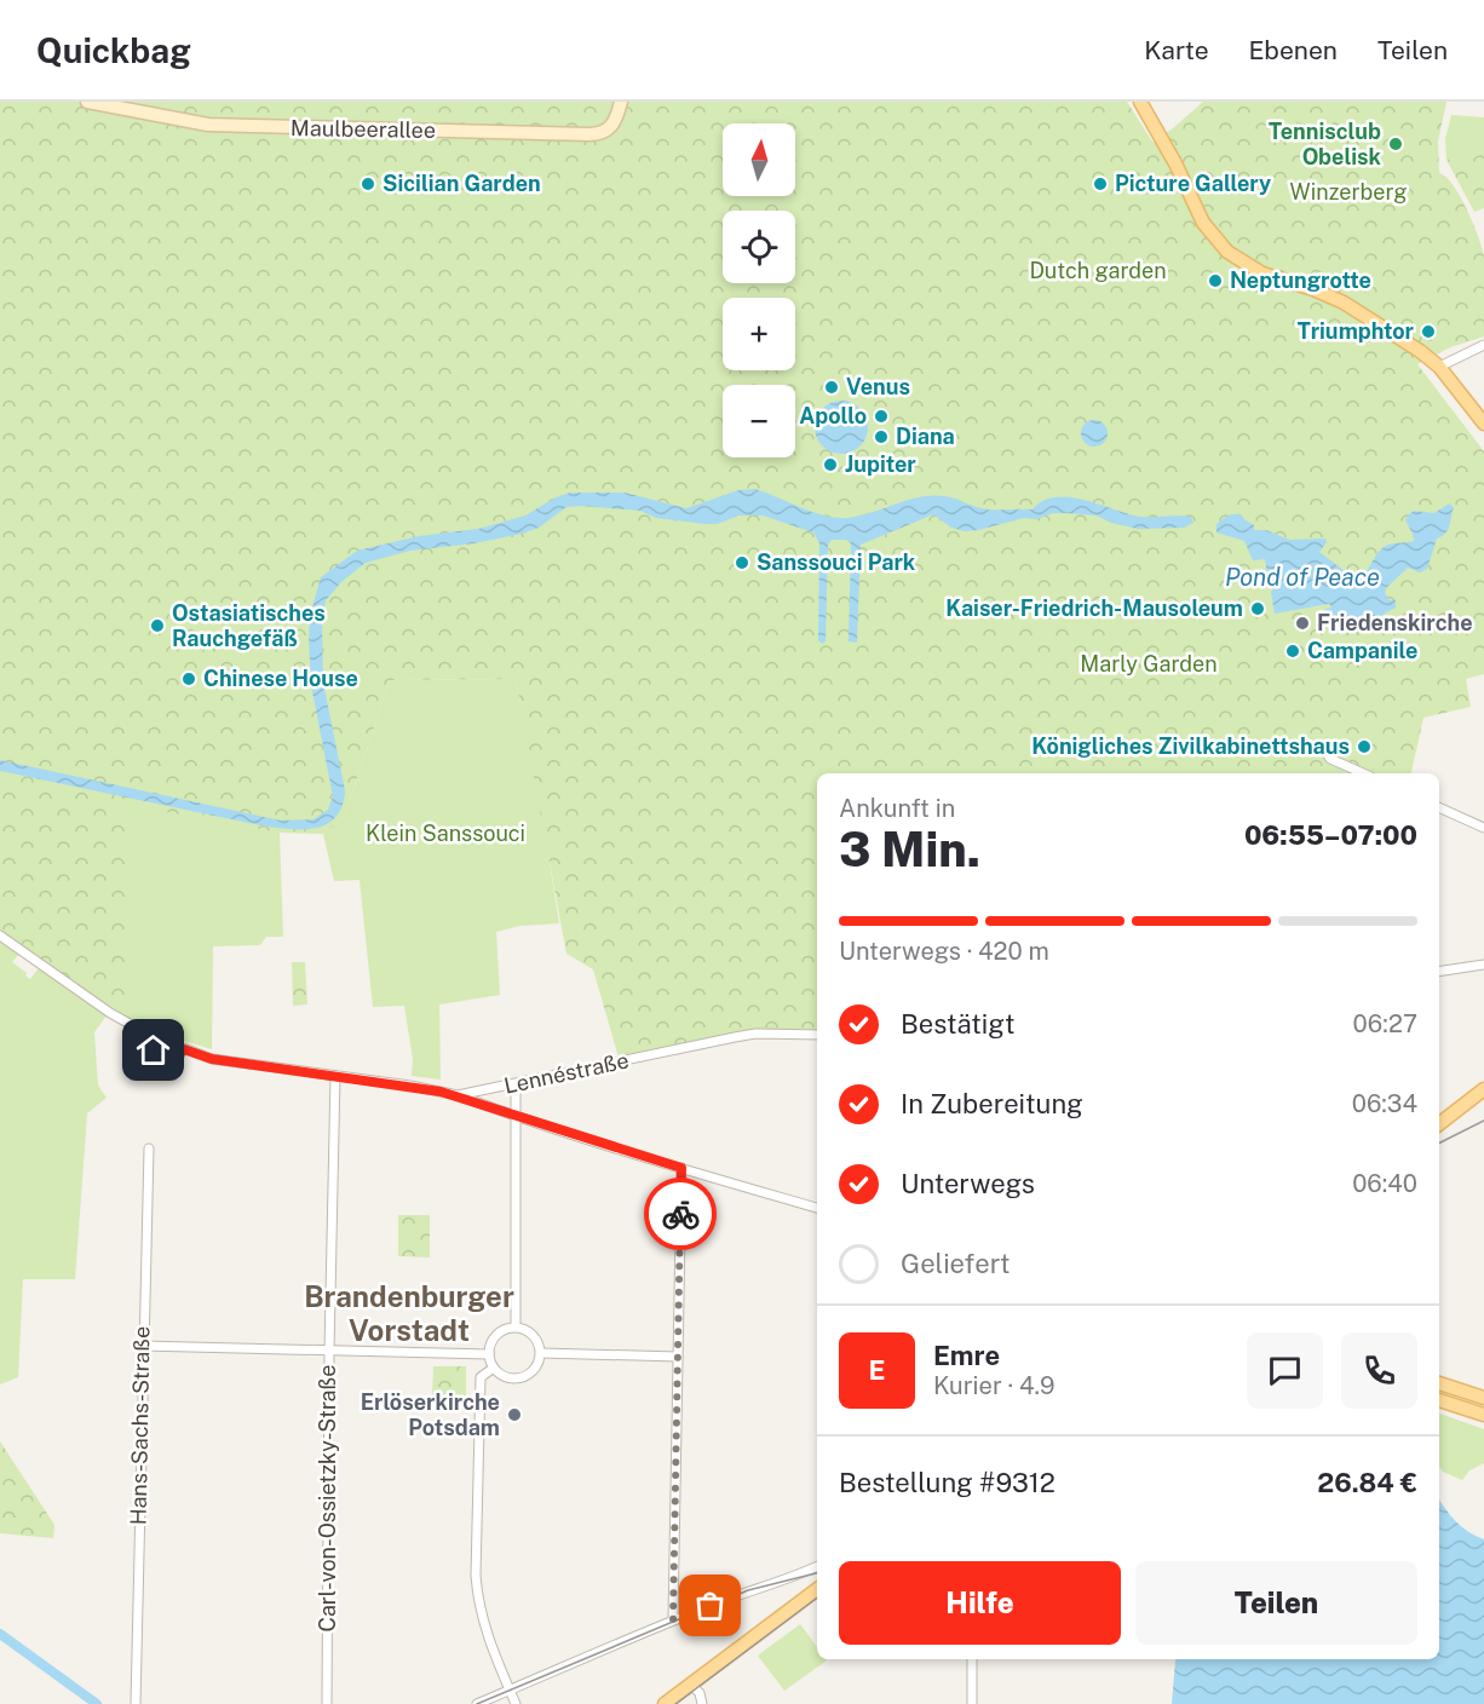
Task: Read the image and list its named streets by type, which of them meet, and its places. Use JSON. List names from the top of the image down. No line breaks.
{"streets":{"street":["Maulbeerallee","Lennéstraße","Hans-Sachs-Straße","Carl-von-Ossietzky-Straße"]},"crossings":[["Lennéstraße","Carl-von-Ossietzky-Straße"]],"districts":["Brandenburger Vorstadt"],"water":["Pond of Peace"],"parks":["Winzerberg","Dutch garden","Marly Garden","Klein Sanssouci"],"places":["Tennisclub Obelisk","Sicilian Garden","Picture Gallery","Neptungrotte","Triumphtor","Venus","Apollo","Diana","Jupiter","Sanssouci Park","Kaiser-Friedrich-Mausoleum","Friedenskirche","Ostasiatisches Rauchgefäß","Campanile","Chinese House","Königliches Zivilkabinettshaus","Erlöserkirche Potsdam"],"north":"top","page":{"header":"Quickbag","nav":["Karte","Ebenen","Teilen"],"map_buttons":["+","−"],"heading":["3 Min.","Ankunft in","06:55–07:00"],"panel":["Emre","Kurier · 4.9","Bestellung #9312","26.84 €"],"bar":"Unterwegs · 420 m","list":[["Bestätigt","06:27"],["In Zubereitung","06:34"],["Unterwegs","06:40"],"Geliefert"],"round":"E","buttons":["Hilfe","Teilen"]}}
